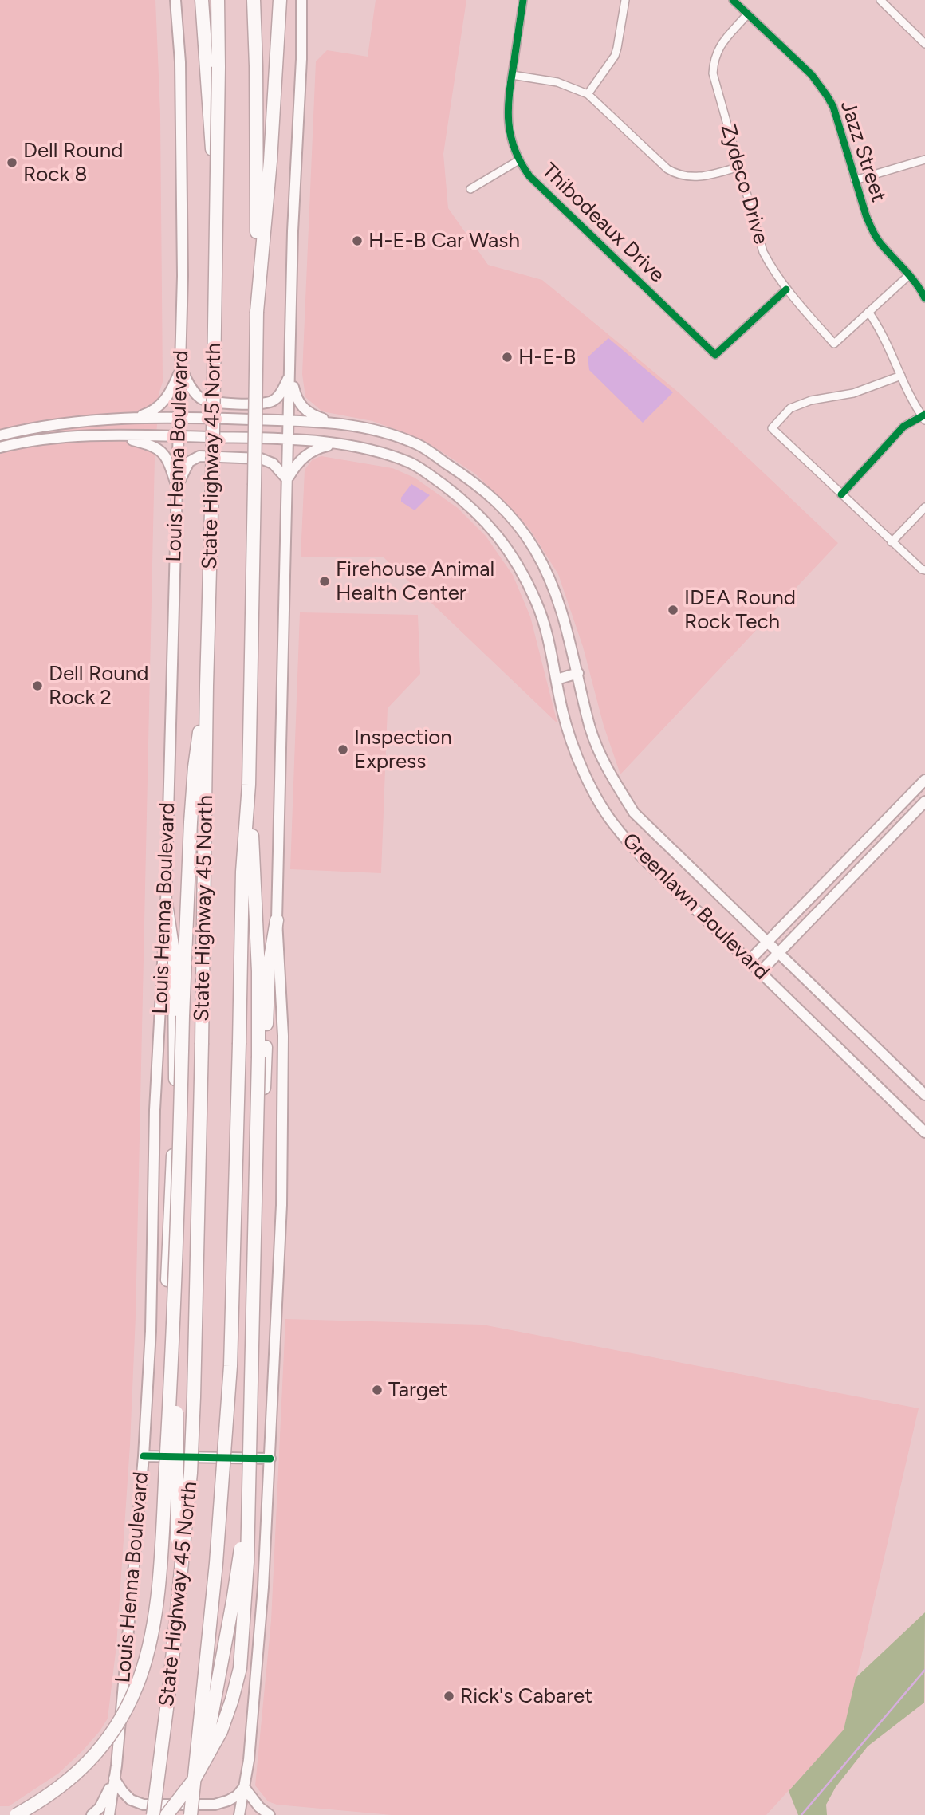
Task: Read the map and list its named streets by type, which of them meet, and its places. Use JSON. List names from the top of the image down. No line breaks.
{"streets":{"highway":["State Highway 45 North"],"main road":["Louis Henna Boulevard","Greenlawn Boulevard"],"street":["Jazz Street","Zydeco Drive","Thibodeaux Drive"]},"crossings":[["Jazz Street","Zydeco Drive"],["Zydeco Drive","Thibodeaux Drive"],["Louis Henna Boulevard","Greenlawn Boulevard"]],"places":["Dell Round Rock 8","H-E-B Car Wash","H-E-B","Firehouse Animal Health Center","IDEA Round Rock Tech","Dell Round Rock 2","Inspection Express","Target","Rick's Cabaret"]}
